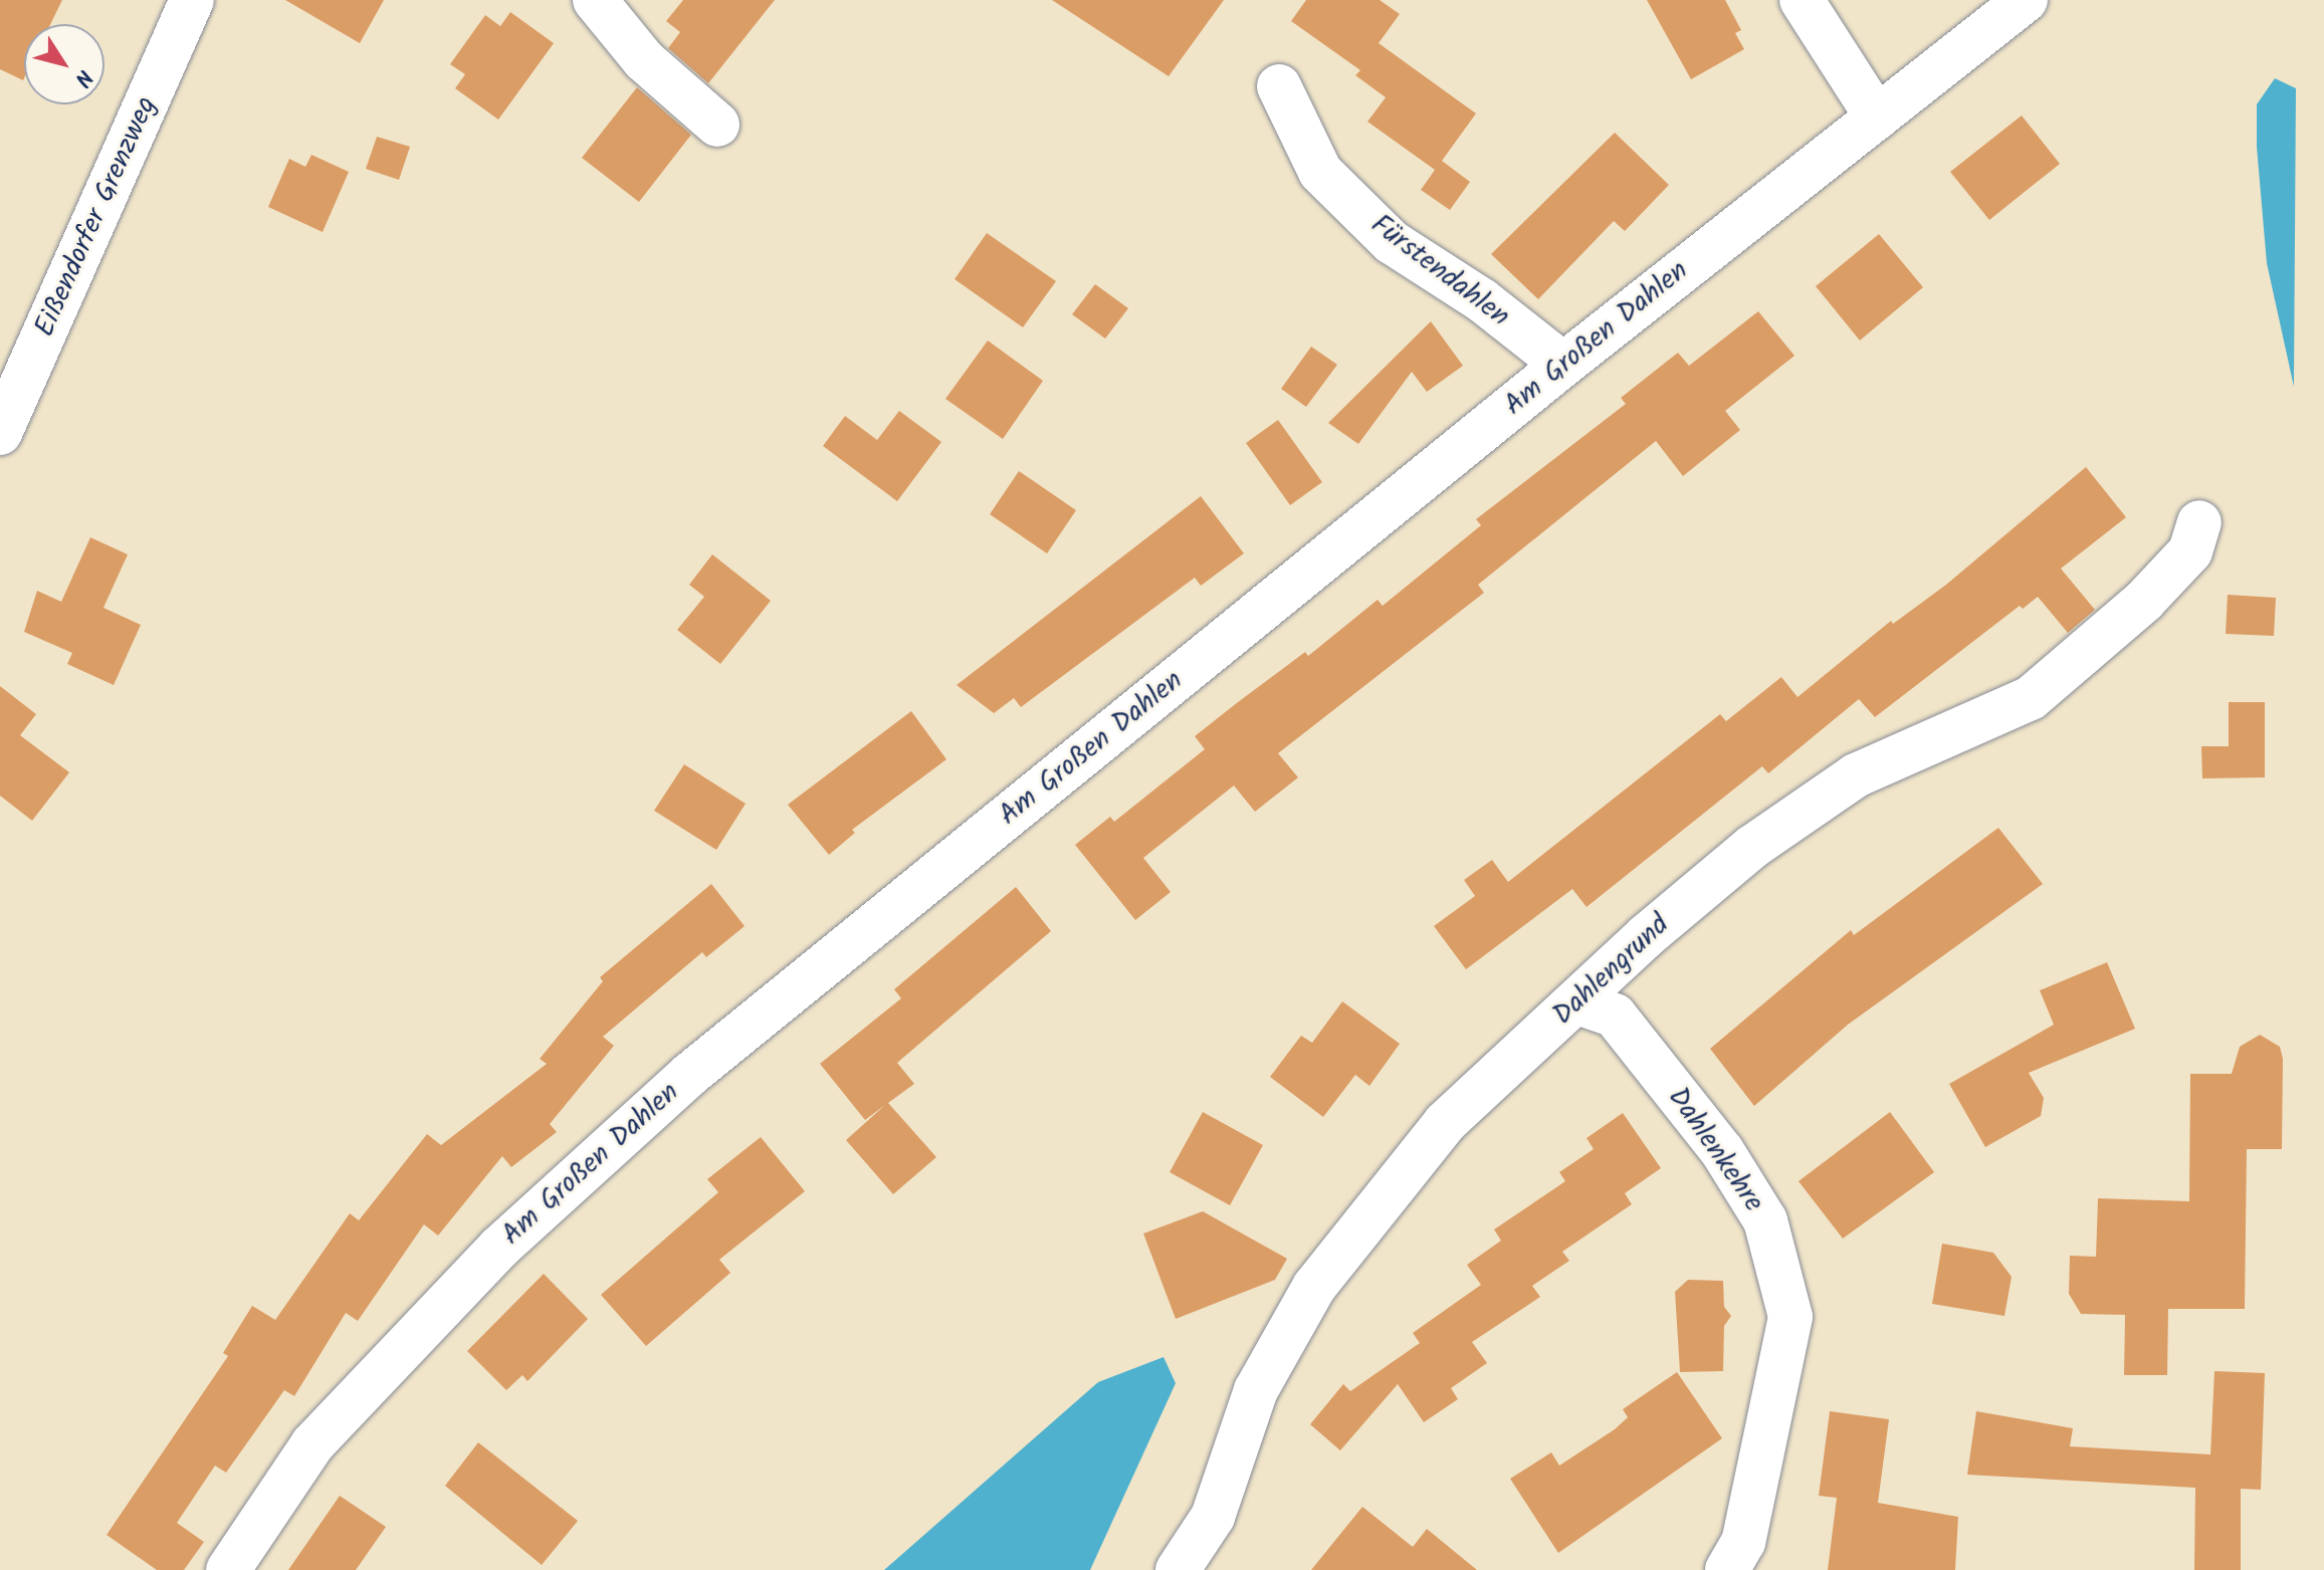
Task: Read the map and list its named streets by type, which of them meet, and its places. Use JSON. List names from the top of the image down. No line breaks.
{"streets":{"street":["Eißendorfer Grenzweg","Fürstendahlen","Am Großen Dahlen","Dahlengrund","Dahlenkehre"]},"crossings":[["Fürstendahlen","Am Großen Dahlen"],["Dahlengrund","Dahlenkehre"]],"north":"bottom right"}
